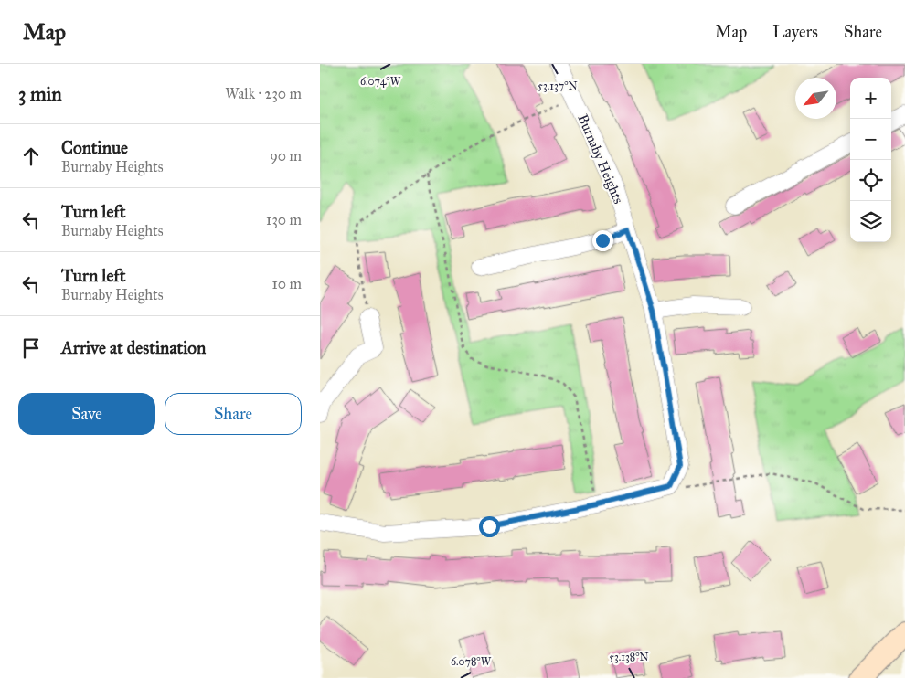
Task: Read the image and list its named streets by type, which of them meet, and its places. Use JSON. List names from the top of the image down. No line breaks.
{"streets":{"street":["Burnaby Heights"]},"north":"bottom left","page":{"header":"Map","nav":["Map","Layers","Share"],"heading":["3 min","Walk · 230 m"],"map_buttons":["+","−"],"list":[["Continue","Burnaby Heights","90 m"],["Turn left","Burnaby Heights","130 m"],["Turn left","Burnaby Heights","10 m"],"Arrive at destination"],"buttons":["Save","Share"]},"coordinates":["6.074°W","53.137°N","53.138°N","6.078°W"]}
